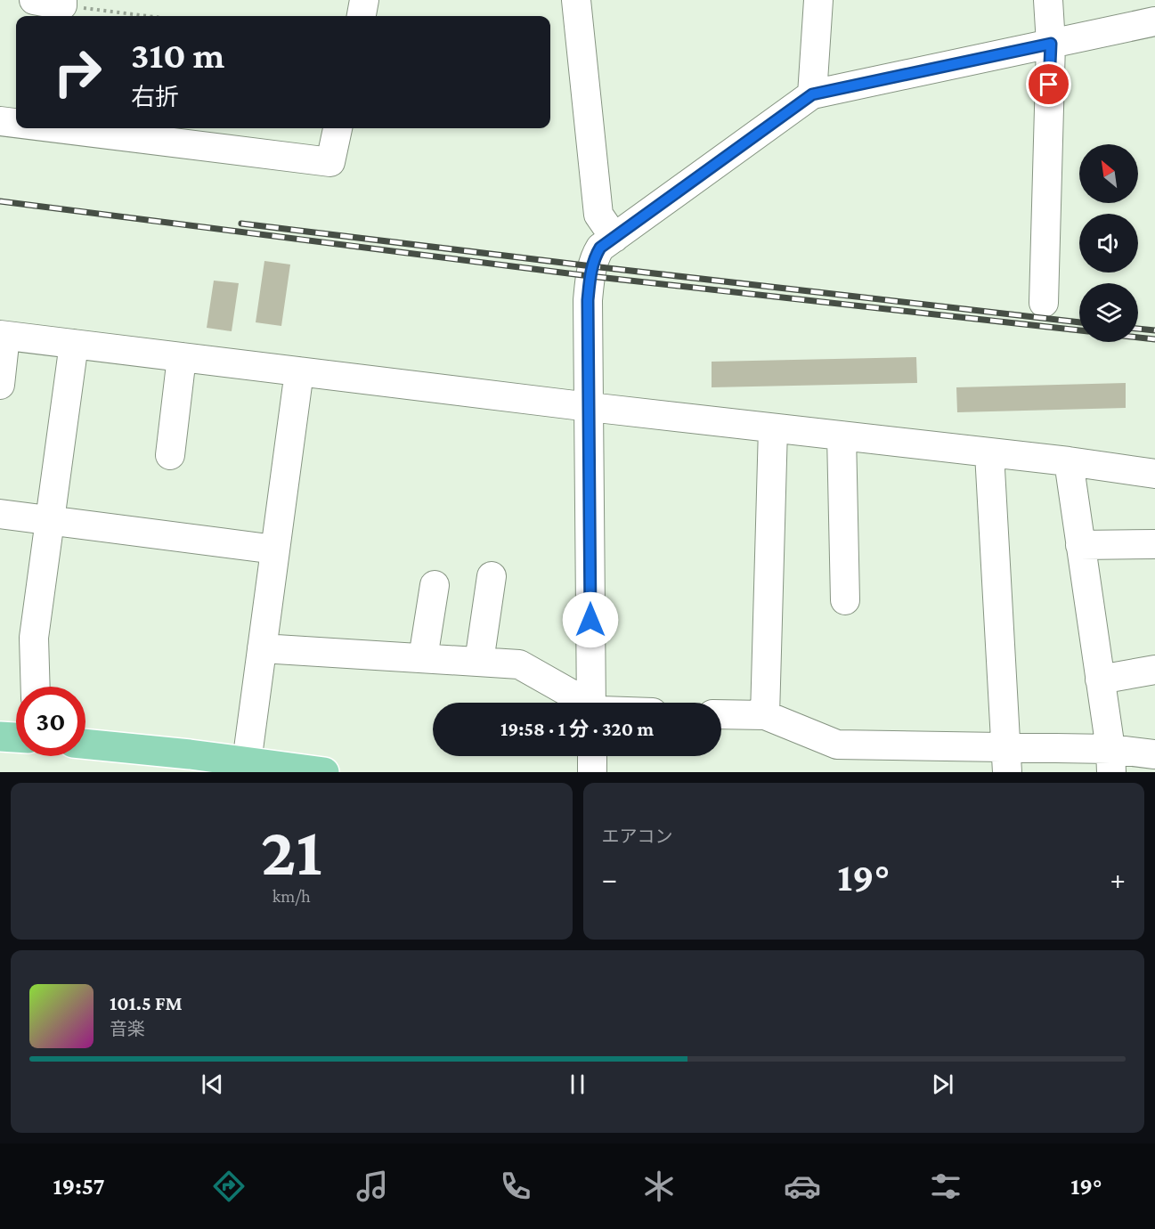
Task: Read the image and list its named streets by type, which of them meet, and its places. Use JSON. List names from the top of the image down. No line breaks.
{"north":"top left","page":{"turn":["310 m","右折"],"limit":"30","trip":"19:58 · 1 分 · 320 m","tile":[["21","km/h"],"エアコン"],"heat":["−","19°","+"],"song":["101.5 FM","音楽"],"tabs":["19:57","19°"]}}
